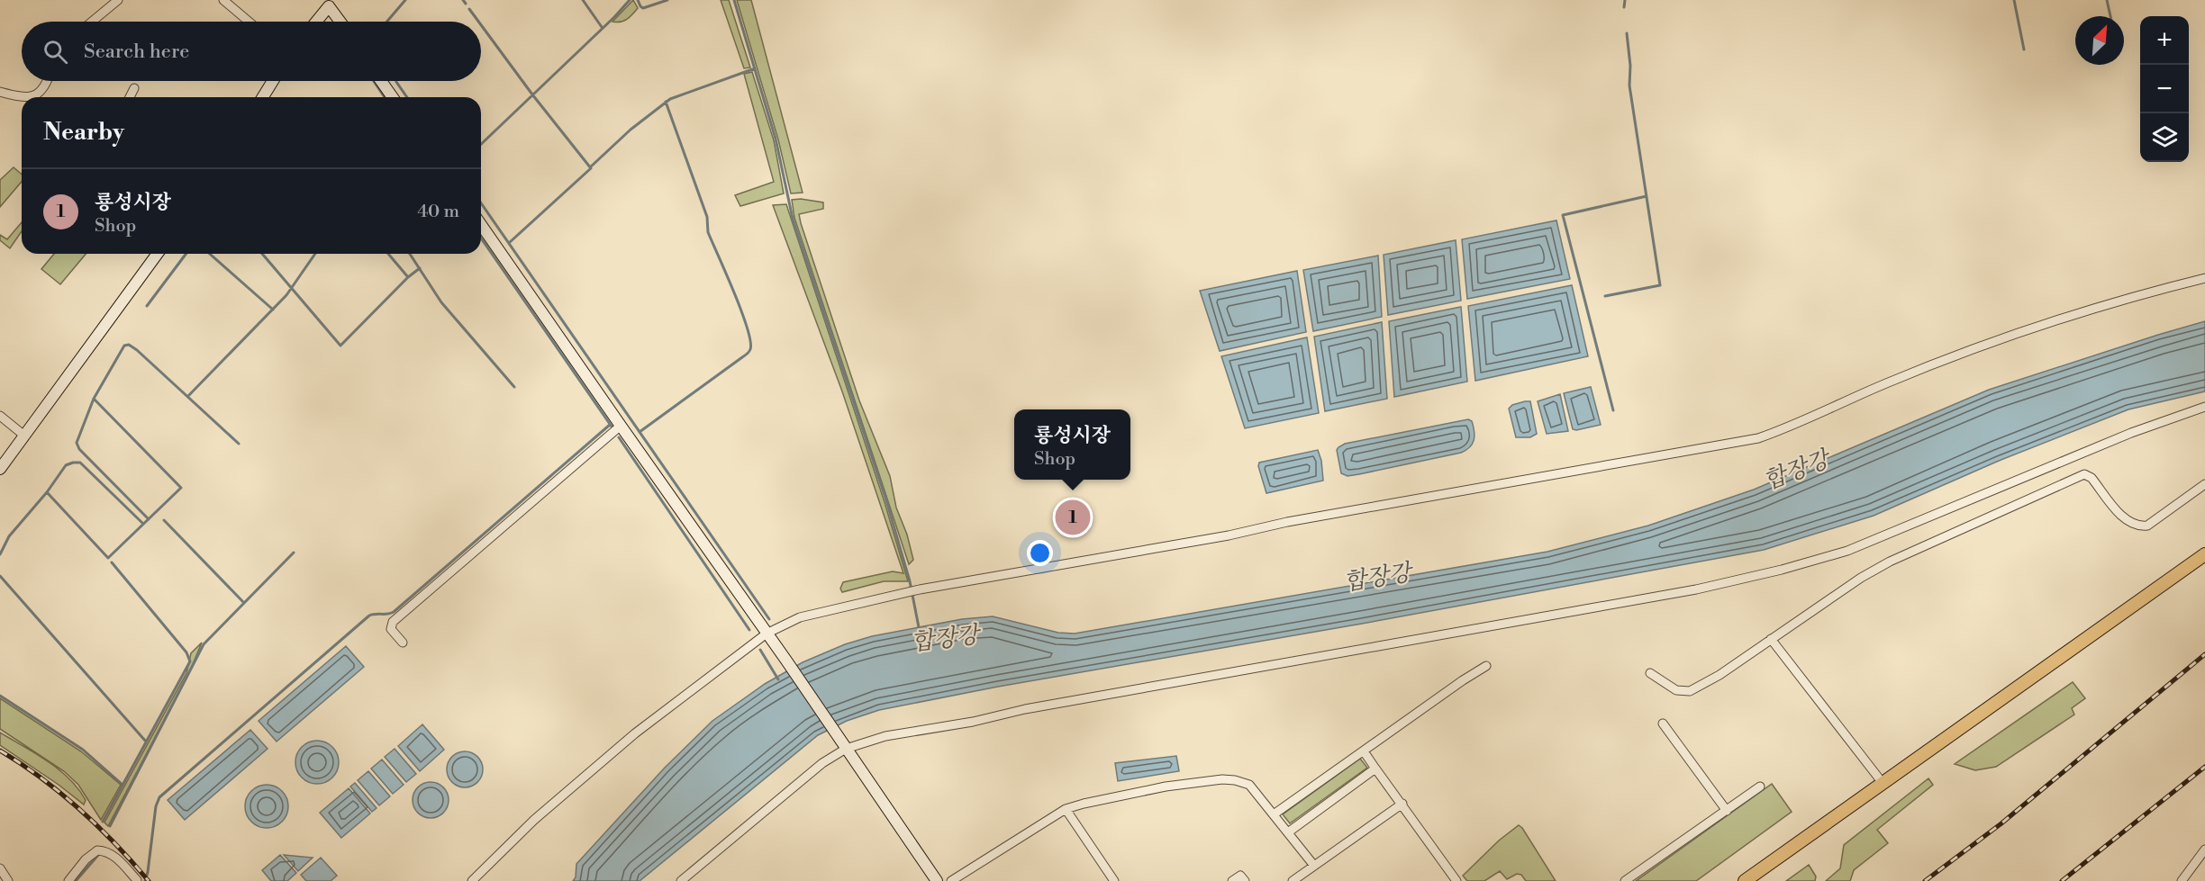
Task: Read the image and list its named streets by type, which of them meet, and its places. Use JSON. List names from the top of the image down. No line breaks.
{"water":["합장강"],"north":"top right","page":{"map_buttons":["+","−"],"search":"Search here","heading":"Nearby","list":[{"mark":"1","name":"룡성시장","note":"Shop","value":"40 m"}],"popup":["룡성시장","Shop"],"pins":"1"}}
